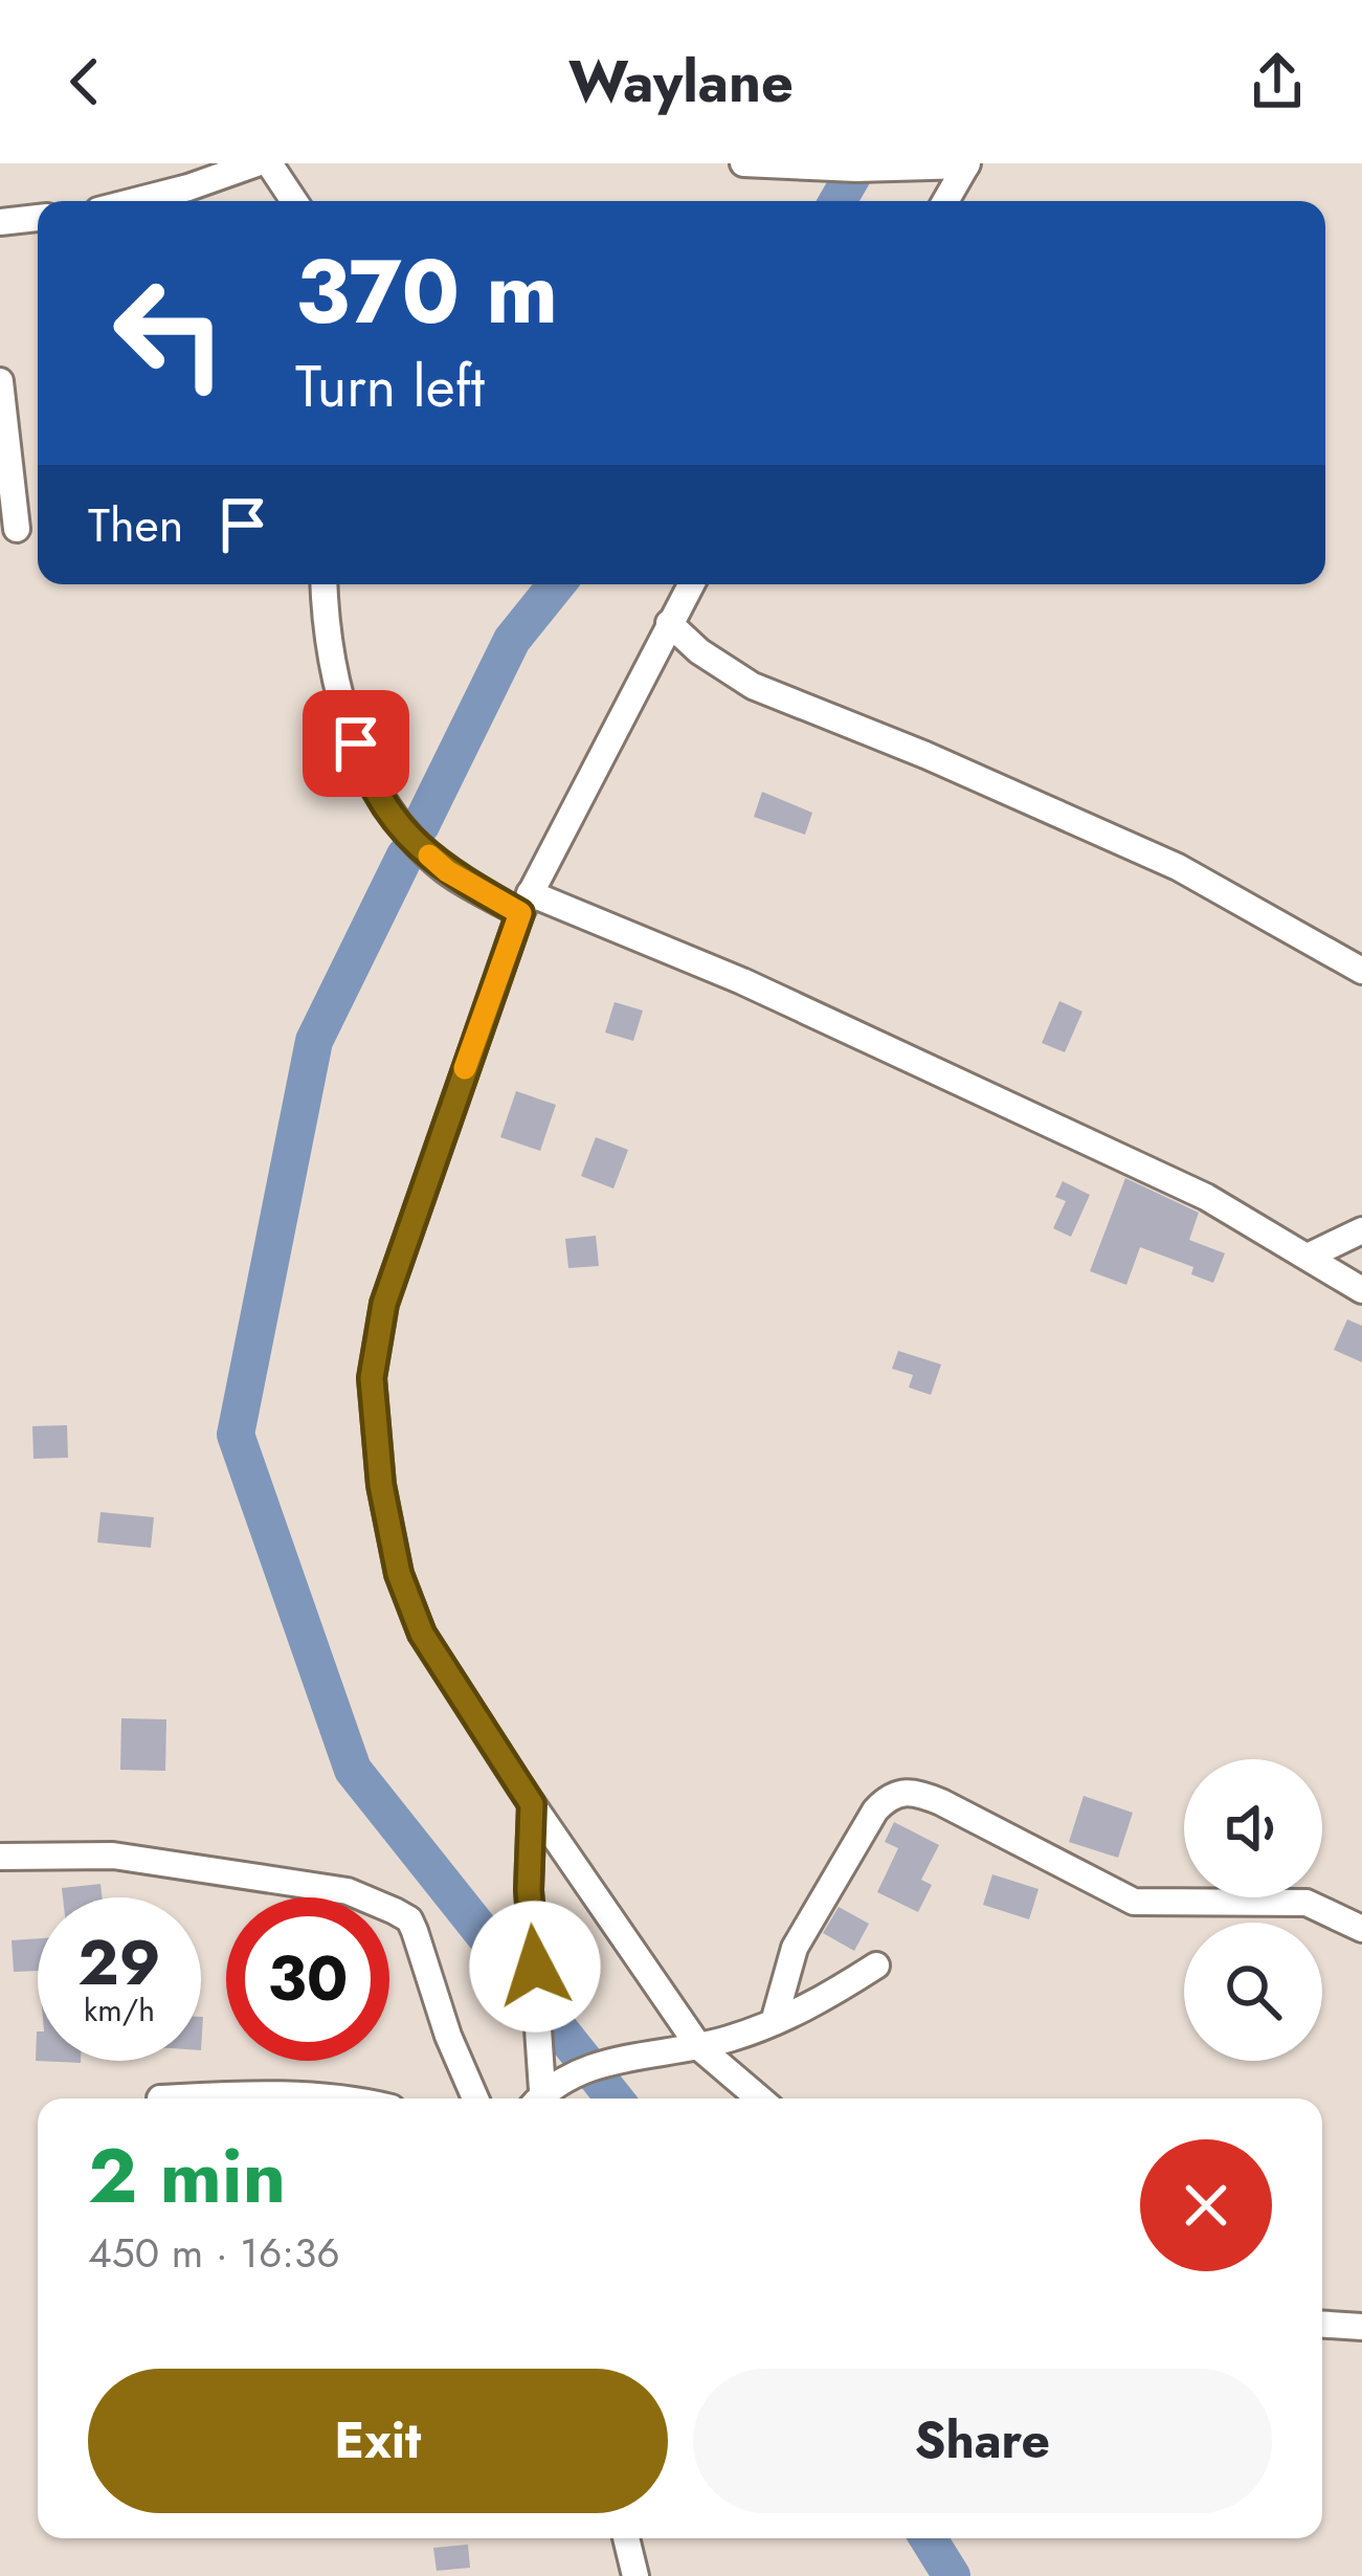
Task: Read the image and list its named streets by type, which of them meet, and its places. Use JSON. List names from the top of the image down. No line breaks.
{"page":{"header":"Waylane","turn":["370 m","Turn left"],"then":"Then","speed":"29 km/h","limit":"30","heading":["2 min","450 m · 16:36"],"buttons":["Exit","Share"]}}
